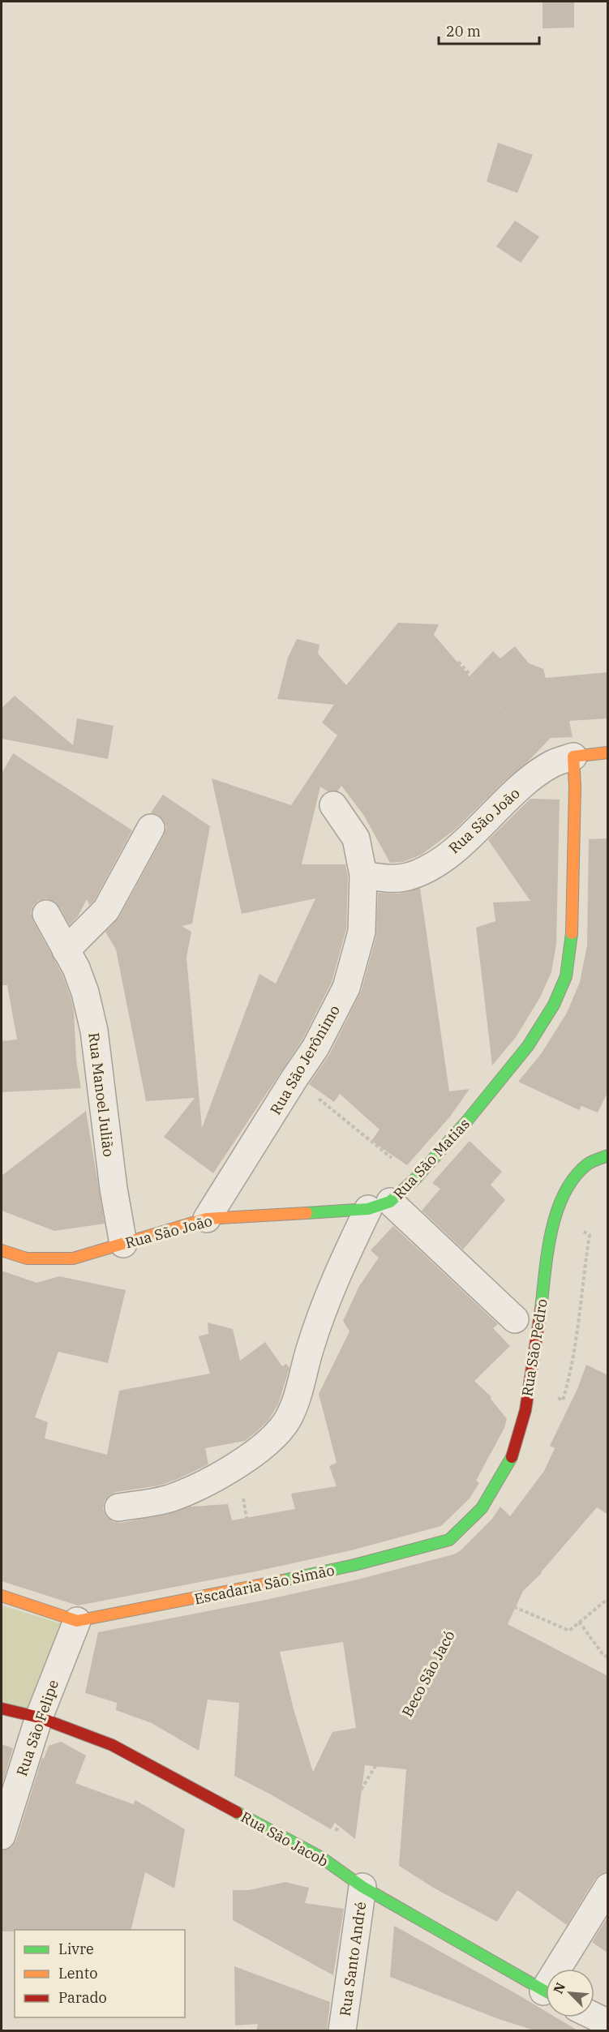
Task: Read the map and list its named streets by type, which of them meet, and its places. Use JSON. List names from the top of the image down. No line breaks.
{"streets":{"street":["Rua São João","Rua São Jerônimo","Rua Manoel Julião","Rua São Matias","Rua São Pedro","Escadaria São Simão","Rua São Felipe","Rua São Jacob","Rua Santo André"],"path":["Beco São Jacó"]},"crossings":[["Rua São João","Rua São Jerônimo"],["Rua São João","Rua Manoel Julião"],["Rua São João","Rua São Matias"],["Rua São Pedro","Escadaria São Simão"],["Escadaria São Simão","Rua São Felipe"],["Beco São Jacó","Rua São Jacob"],["Rua São Felipe","Rua São Jacob"],["Rua São Jacob","Rua Santo André"]],"legend":["Livre","Lento","Parado"],"scale_bar":"20 m","north":"top left"}
